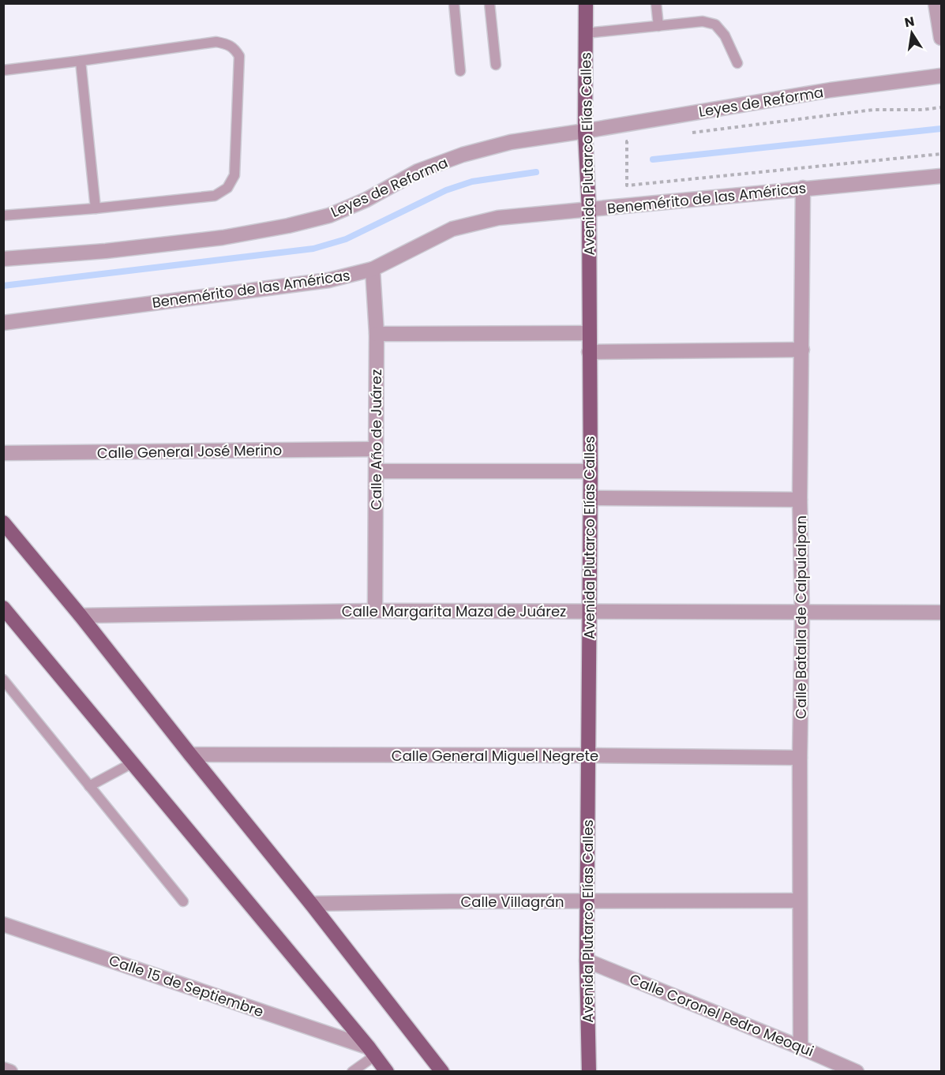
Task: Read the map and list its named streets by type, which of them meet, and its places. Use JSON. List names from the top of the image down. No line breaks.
{"streets":{"main road":["Avenida Plutarco Elías Calles"],"street":["Leyes de Reforma","Benemérito de las Américas","Calle Año de Juárez","Calle General José Merino","Calle Margarita Maza de Juárez","Calle Batalla de Calpulalpan","Calle General Miguel Negrete","Calle Villagrán","Calle 15 de Septiembre","Calle Coronel Pedro Meoqui"]},"crossings":[["Leyes de Reforma","Avenida Plutarco Elías Calles"],["Avenida Plutarco Elías Calles","Benemérito de las Américas"],["Avenida Plutarco Elías Calles","Calle Margarita Maza de Juárez"],["Avenida Plutarco Elías Calles","Calle General Miguel Negrete"],["Avenida Plutarco Elías Calles","Calle Villagrán"],["Avenida Plutarco Elías Calles","Calle Coronel Pedro Meoqui"],["Benemérito de las Américas","Calle Año de Juárez"],["Benemérito de las Américas","Calle Batalla de Calpulalpan"],["Calle Año de Juárez","Calle General José Merino"],["Calle Año de Juárez","Calle Margarita Maza de Juárez"],["Calle Margarita Maza de Juárez","Calle Batalla de Calpulalpan"],["Calle Batalla de Calpulalpan","Calle General Miguel Negrete"],["Calle Batalla de Calpulalpan","Calle Villagrán"],["Calle Batalla de Calpulalpan","Calle Coronel Pedro Meoqui"]],"north":"top"}
